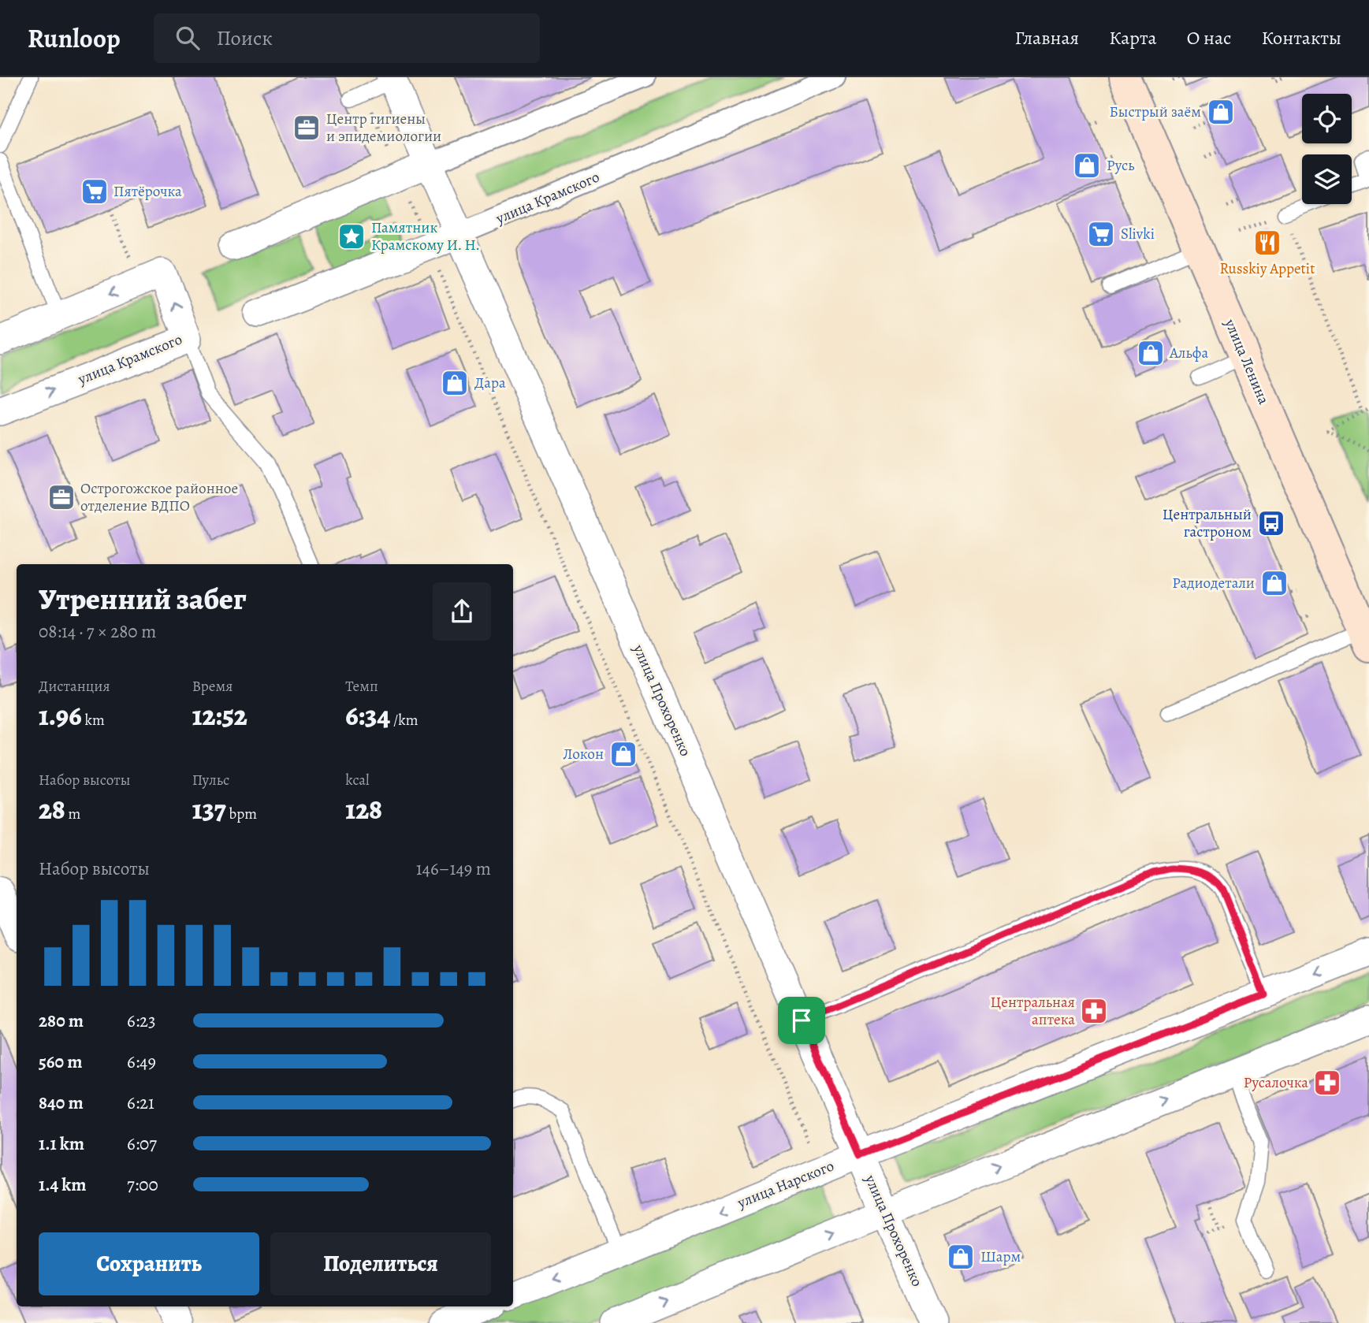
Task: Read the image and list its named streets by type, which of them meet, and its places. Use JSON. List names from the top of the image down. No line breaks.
{"streets":{"main road":["улица Ленина"],"street":["улица Крамского","улица Прохоренко","улица Нарского"]},"crossings":[["улица Крамского","улица Прохоренко"],["улица Прохоренко","улица Нарского"]],"places":{"shop":["Быстрый заём","Русь","Альфа","Дара","Радиодетали","Локон","Шарм"],"office":["Центр гигиены и эпидемиологии","Острогожское районное отделение ВДПО"],"supermarket":["Пятёрочка","Slivki"],"place":["Памятник Крамскому И. Н."],"restaurant":["Russkiy Appetit"],"bus stop":["Центральный гастроном"],"pharmacy":["Центральная аптека","Русалочка"]},"page":{"header":"Runloop","search":"Поиск","nav":["Главная","Карта","О нас","Контакты"],"heading":["Утренний забег","08:14 · 7 × 280 m"],"stats":[["Дистанция","1.96 km"],["Время","12:52"],["Темп","6:34 /km"],["Набор высоты","28 m"],["Пульс","137 bpm"],["kcal","128"]],"chart":["Набор высоты","146–149 m"],"list":[{"name":"280 m","note":"6:23"},{"name":"560 m","note":"6:49"},{"name":"840 m","note":"6:21"},{"name":"1.1 km","note":"6:07"},{"name":"1.4 km","note":"7:00"}],"buttons":["Сохранить","Поделиться"]}}
